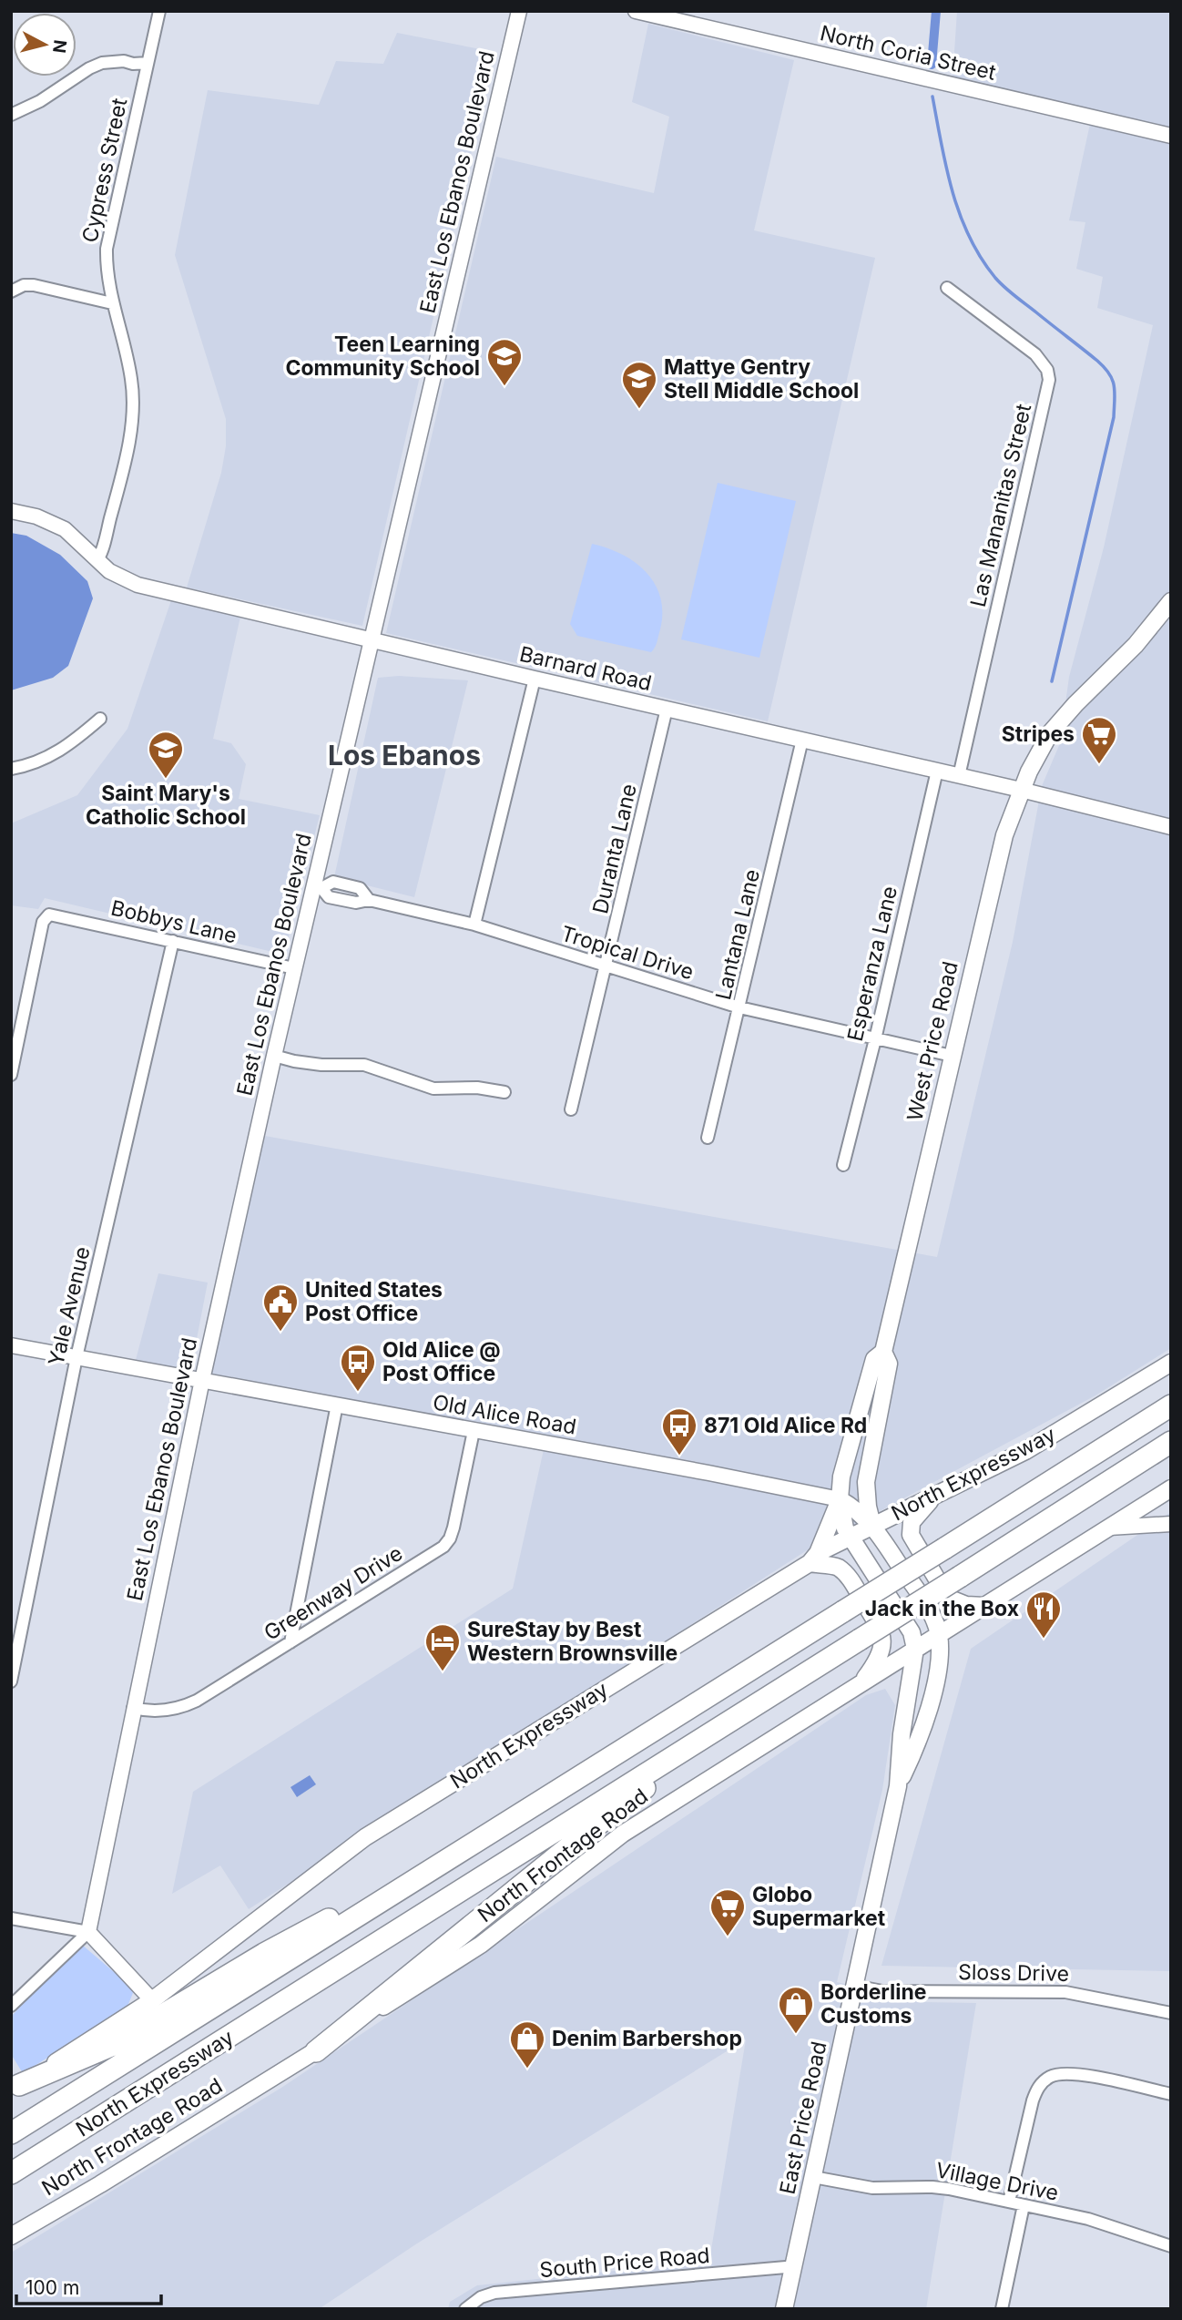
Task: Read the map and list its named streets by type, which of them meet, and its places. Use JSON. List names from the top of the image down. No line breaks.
{"streets":{"highway":["North Expressway"],"main road":["West Price Road","North Frontage Road","East Price Road"],"street":["North Coria Street","Cypress Street","East Los Ebanos Boulevard","Las Mananitas Street","Barnard Road","Duranta Lane","Bobbys Lane","Lantana Lane","Tropical Drive","Esperanza Lane","Yale Avenue","Old Alice Road","Greenway Drive","Sloss Drive","Village Drive","South Price Road"]},"crossings":[["Cypress Street","Barnard Road"],["East Los Ebanos Boulevard","Barnard Road"],["East Los Ebanos Boulevard","Bobbys Lane"],["East Los Ebanos Boulevard","Tropical Drive"],["East Los Ebanos Boulevard","Old Alice Road"],["East Los Ebanos Boulevard","Greenway Drive"],["Las Mananitas Street","Barnard Road"],["Barnard Road","Duranta Lane"],["Barnard Road","Lantana Lane"],["Barnard Road","Esperanza Lane"],["Barnard Road","West Price Road"],["Duranta Lane","Tropical Drive"],["Bobbys Lane","Yale Avenue"],["Lantana Lane","Tropical Drive"],["Tropical Drive","Esperanza Lane"],["Tropical Drive","West Price Road"],["West Price Road","Old Alice Road"],["West Price Road","North Expressway"],["Yale Avenue","Old Alice Road"],["Old Alice Road","Greenway Drive"],["North Expressway","East Price Road"],["North Frontage Road","East Price Road"],["Sloss Drive","East Price Road"],["East Price Road","Village Drive"],["East Price Road","South Price Road"]],"districts":["Los Ebanos"],"places":{"school or university":["Teen Learning Community School","Mattye Gentry Stell Middle School","Saint Mary's Catholic School"],"supermarket":["Stripes","Globo Supermarket"],"public building":["United States Post Office"],"bus stop":["Old Alice @ Post Office","871 Old Alice Rd"],"restaurant":["Jack in the Box"],"hotel":["SureStay by Best Western Brownsville"],"shop":["Borderline Customs","Denim Barbershop"]},"scale_bar":"100 m","north":"right"}
